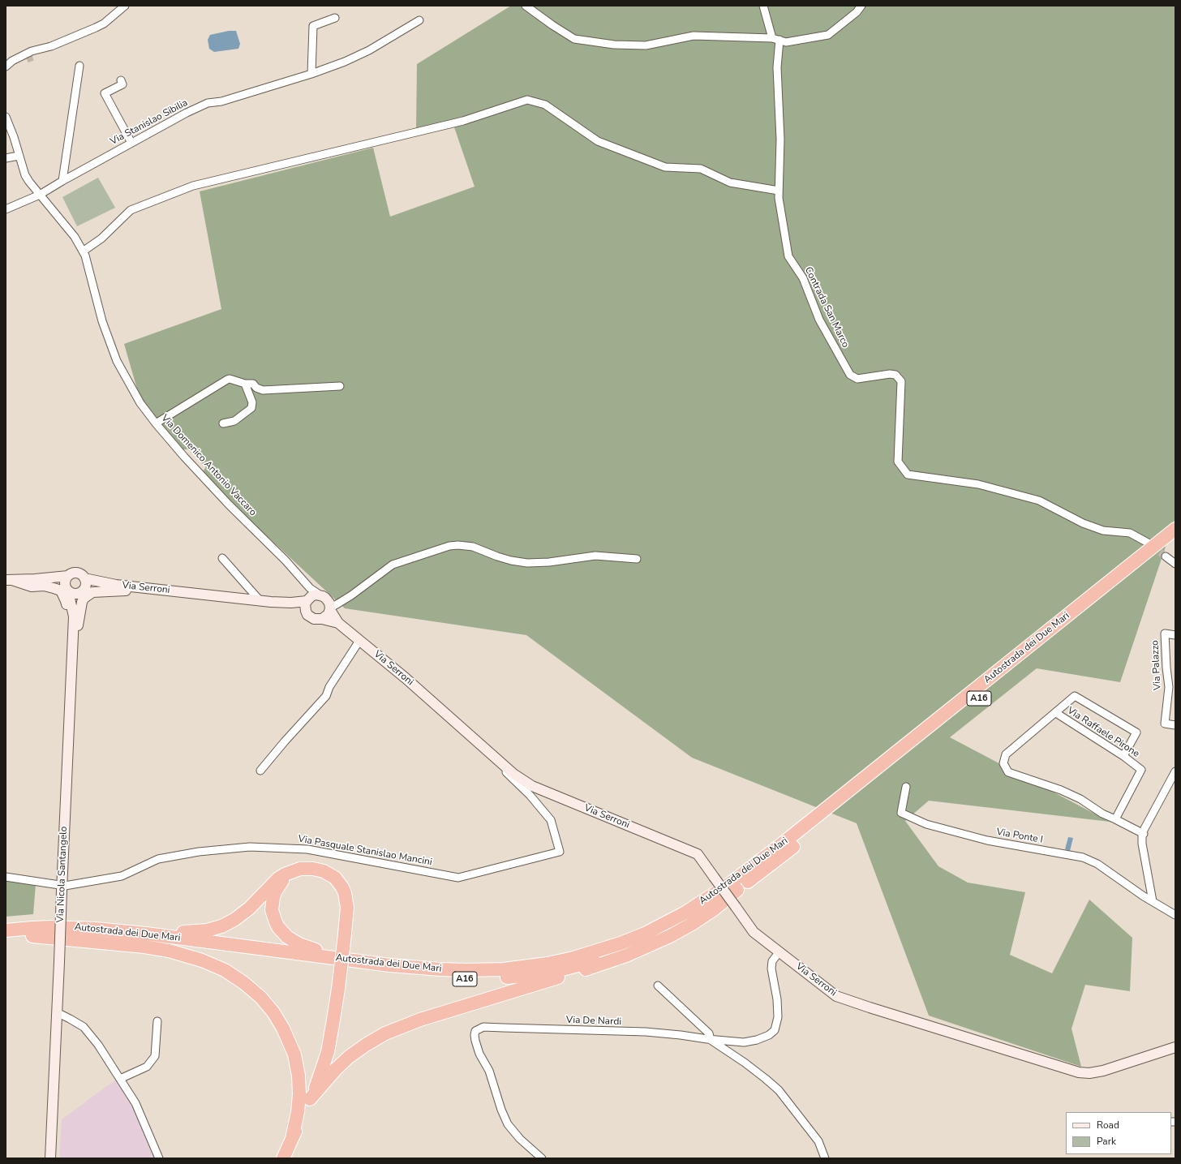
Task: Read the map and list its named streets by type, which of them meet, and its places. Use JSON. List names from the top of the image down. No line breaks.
{"streets":{"highway":["Autostrada dei Due Mari","A16"],"main road":["Via Serroni","Via Nicola Santangelo"],"street":["Via Stanislao Sibilia","Contrada San Marco","Via Domenico Antonio Vaccaro","Via Palazzo","Via Raffaele Pirone","Via Ponte I","Via Pasquale Stanislao Mancini","Via De Nardi"]},"crossings":[["Via Stanislao Sibilia","Via Domenico Antonio Vaccaro"],["Via Domenico Antonio Vaccaro","Via Serroni"],["Via Serroni","Via Pasquale Stanislao Mancini"],["Via Serroni","Via De Nardi"],["Via Pasquale Stanislao Mancini","Via Nicola Santangelo"]],"legend":["Road","Park"]}
